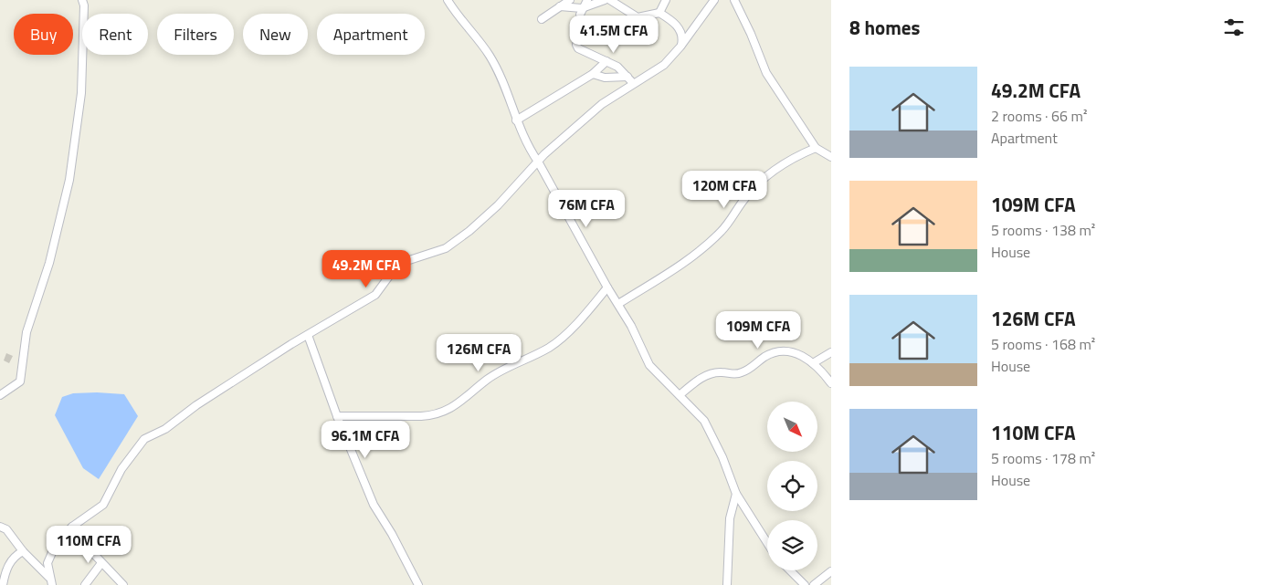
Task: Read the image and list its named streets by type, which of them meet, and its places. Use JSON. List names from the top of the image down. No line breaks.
{"north":"bottom right","page":{"heading":"8 homes","chip":["Buy","Rent","Filters","New","Apartment"],"price":["41.5M CFA","120M CFA","76M CFA","49.2M CFA","109M CFA","126M CFA","96.1M CFA","110M CFA"],"list":[{"name":"49.2M CFA","note":"2 rooms · 66 m² · Apartment"},{"name":"109M CFA","note":"5 rooms · 138 m² · House"},{"name":"126M CFA","note":"5 rooms · 168 m² · House"},{"name":"110M CFA","note":"5 rooms · 178 m² · House"}]}}
